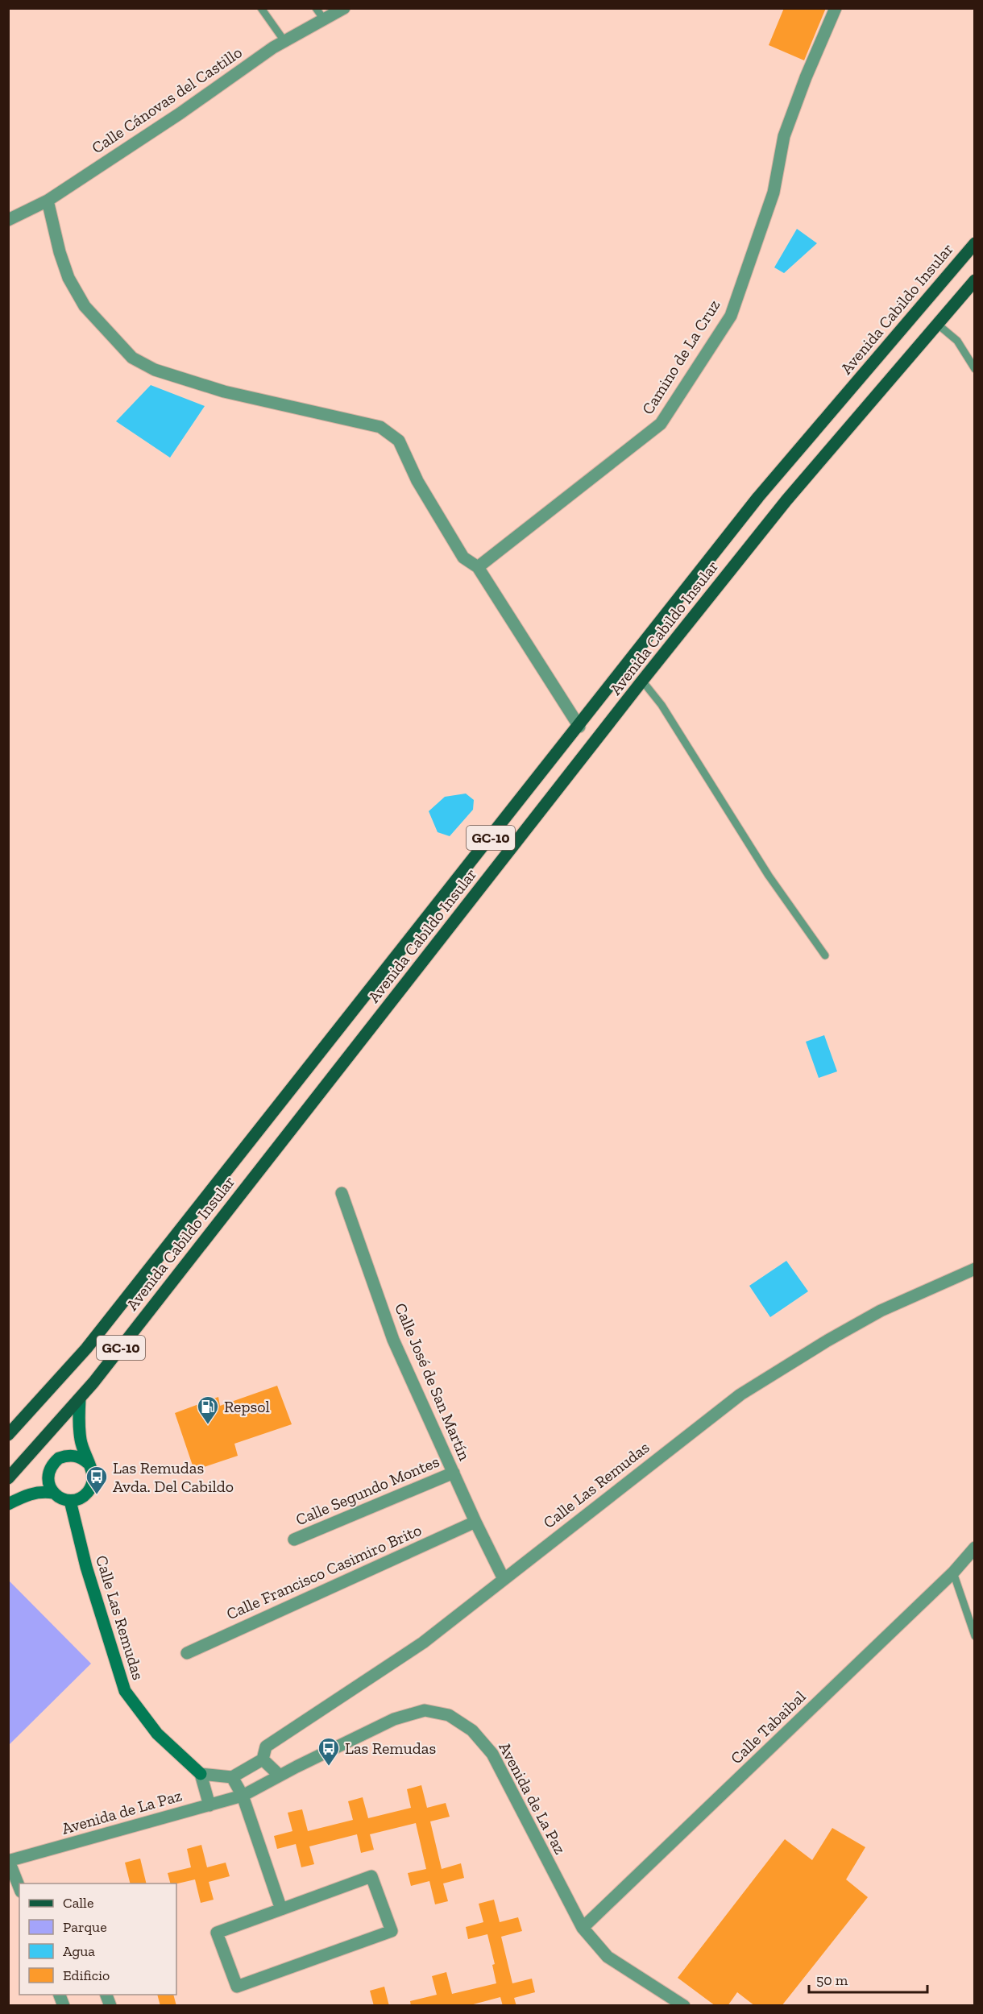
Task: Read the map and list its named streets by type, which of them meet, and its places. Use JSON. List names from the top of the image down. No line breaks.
{"streets":{"main road":["Avenida Cabildo Insular","GC-10"],"street":["Calle Cánovas del Castillo","Camino de La Cruz","Calle José de San Martín","Calle Las Remudas","Calle Segundo Montes","Calle Francisco Casimiro Brito","Calle Tabaibal","Avenida de La Paz"]},"crossings":[["Calle José de San Martín","Calle Las Remudas"],["Calle José de San Martín","Calle Segundo Montes"],["Calle José de San Martín","Calle Francisco Casimiro Brito"],["Calle Tabaibal","Avenida de La Paz"]],"places":{"fuel station":["Repsol"],"bus stop":["Las Remudas Avda. Del Cabildo","Las Remudas"]},"legend":["Calle","Parque","Agua","Edificio"],"scale_bar":"50 m"}
